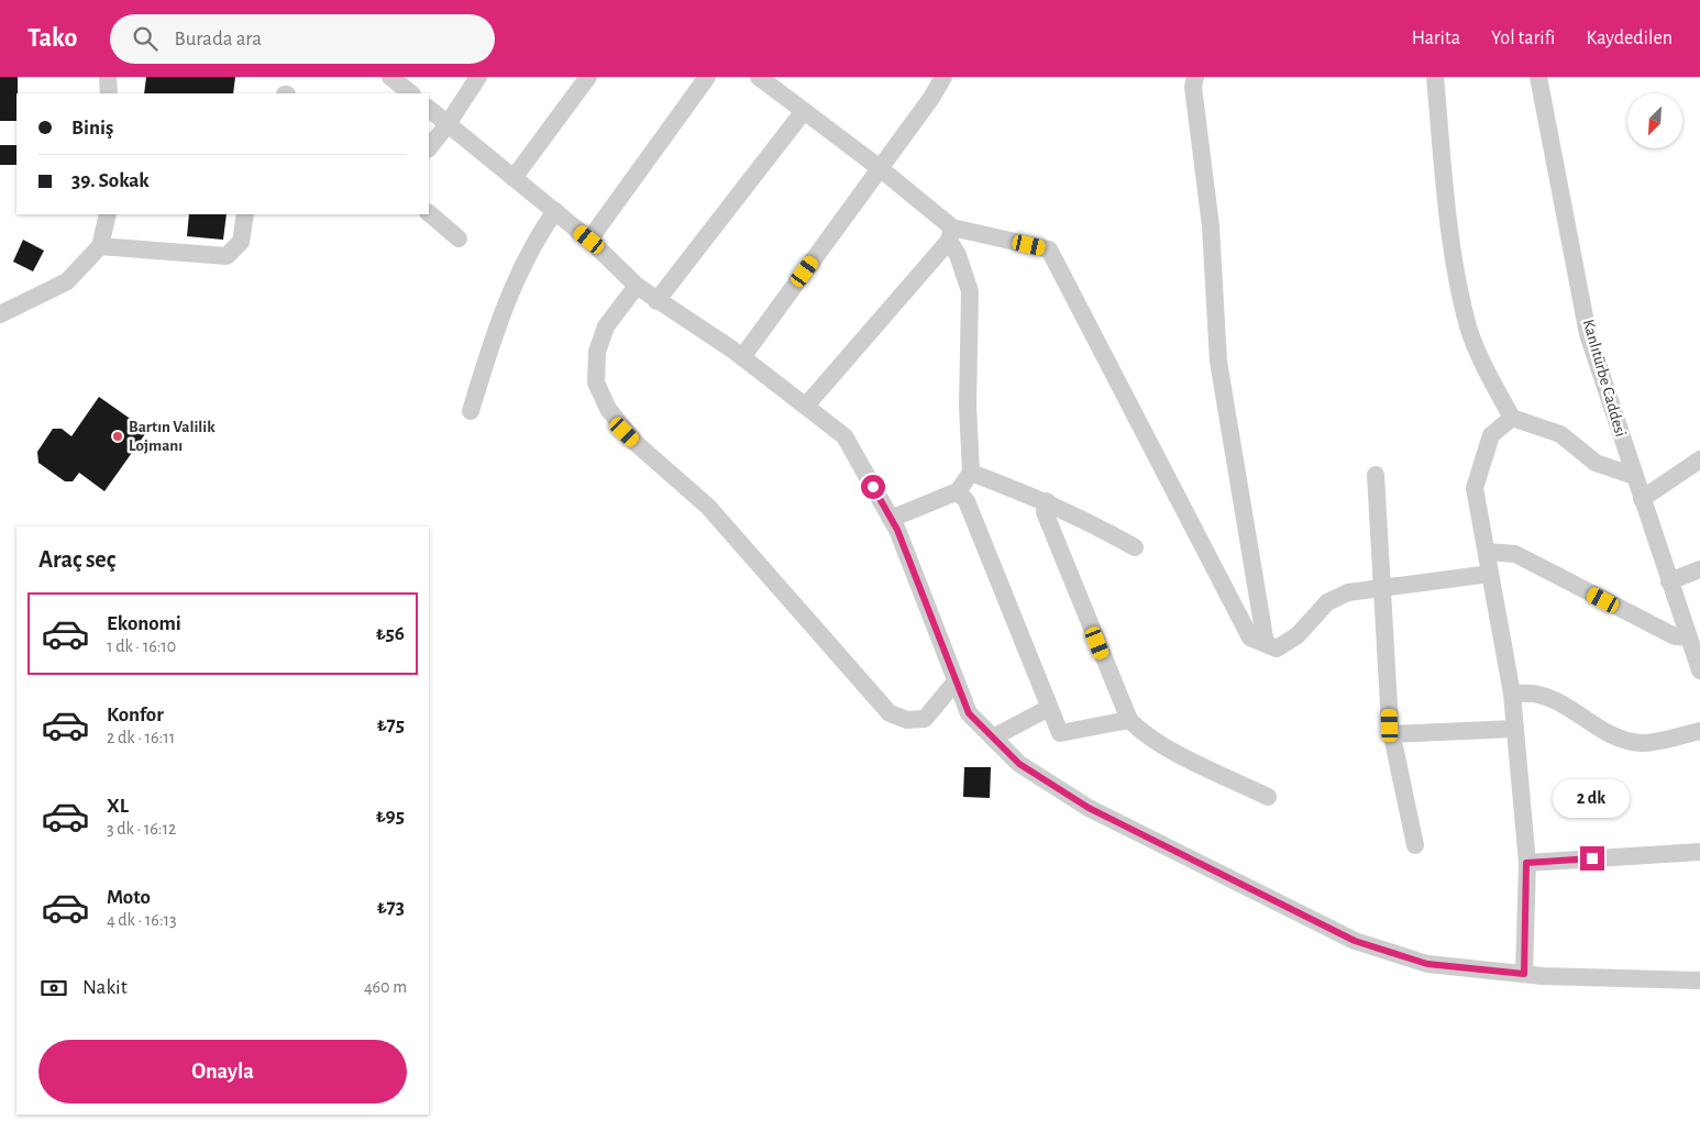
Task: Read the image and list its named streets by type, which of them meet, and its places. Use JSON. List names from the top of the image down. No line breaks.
{"streets":{"street":["Kanlıtürbe Caddesi"]},"places":["Bartın Valilik Lojmanı"],"north":"bottom left","page":{"header":"Tako","search":"Burada ara","nav":["Harita","Yol tarifi","Kaydedilen"],"banner":["Biniş","39. Sokak"],"heading":"Araç seç","list":[{"name":"Ekonomi","note":"1 dk · 16:10","value":"₺56"},{"name":"Konfor","note":"2 dk · 16:11","value":"₺75"},{"name":"XL","note":"3 dk · 16:12","value":"₺95"},{"name":"Moto","note":"4 dk · 16:13","value":"₺73"}],"bubble":"2 dk","pay":["Nakit","460 m"],"buttons":"Onayla"}}
